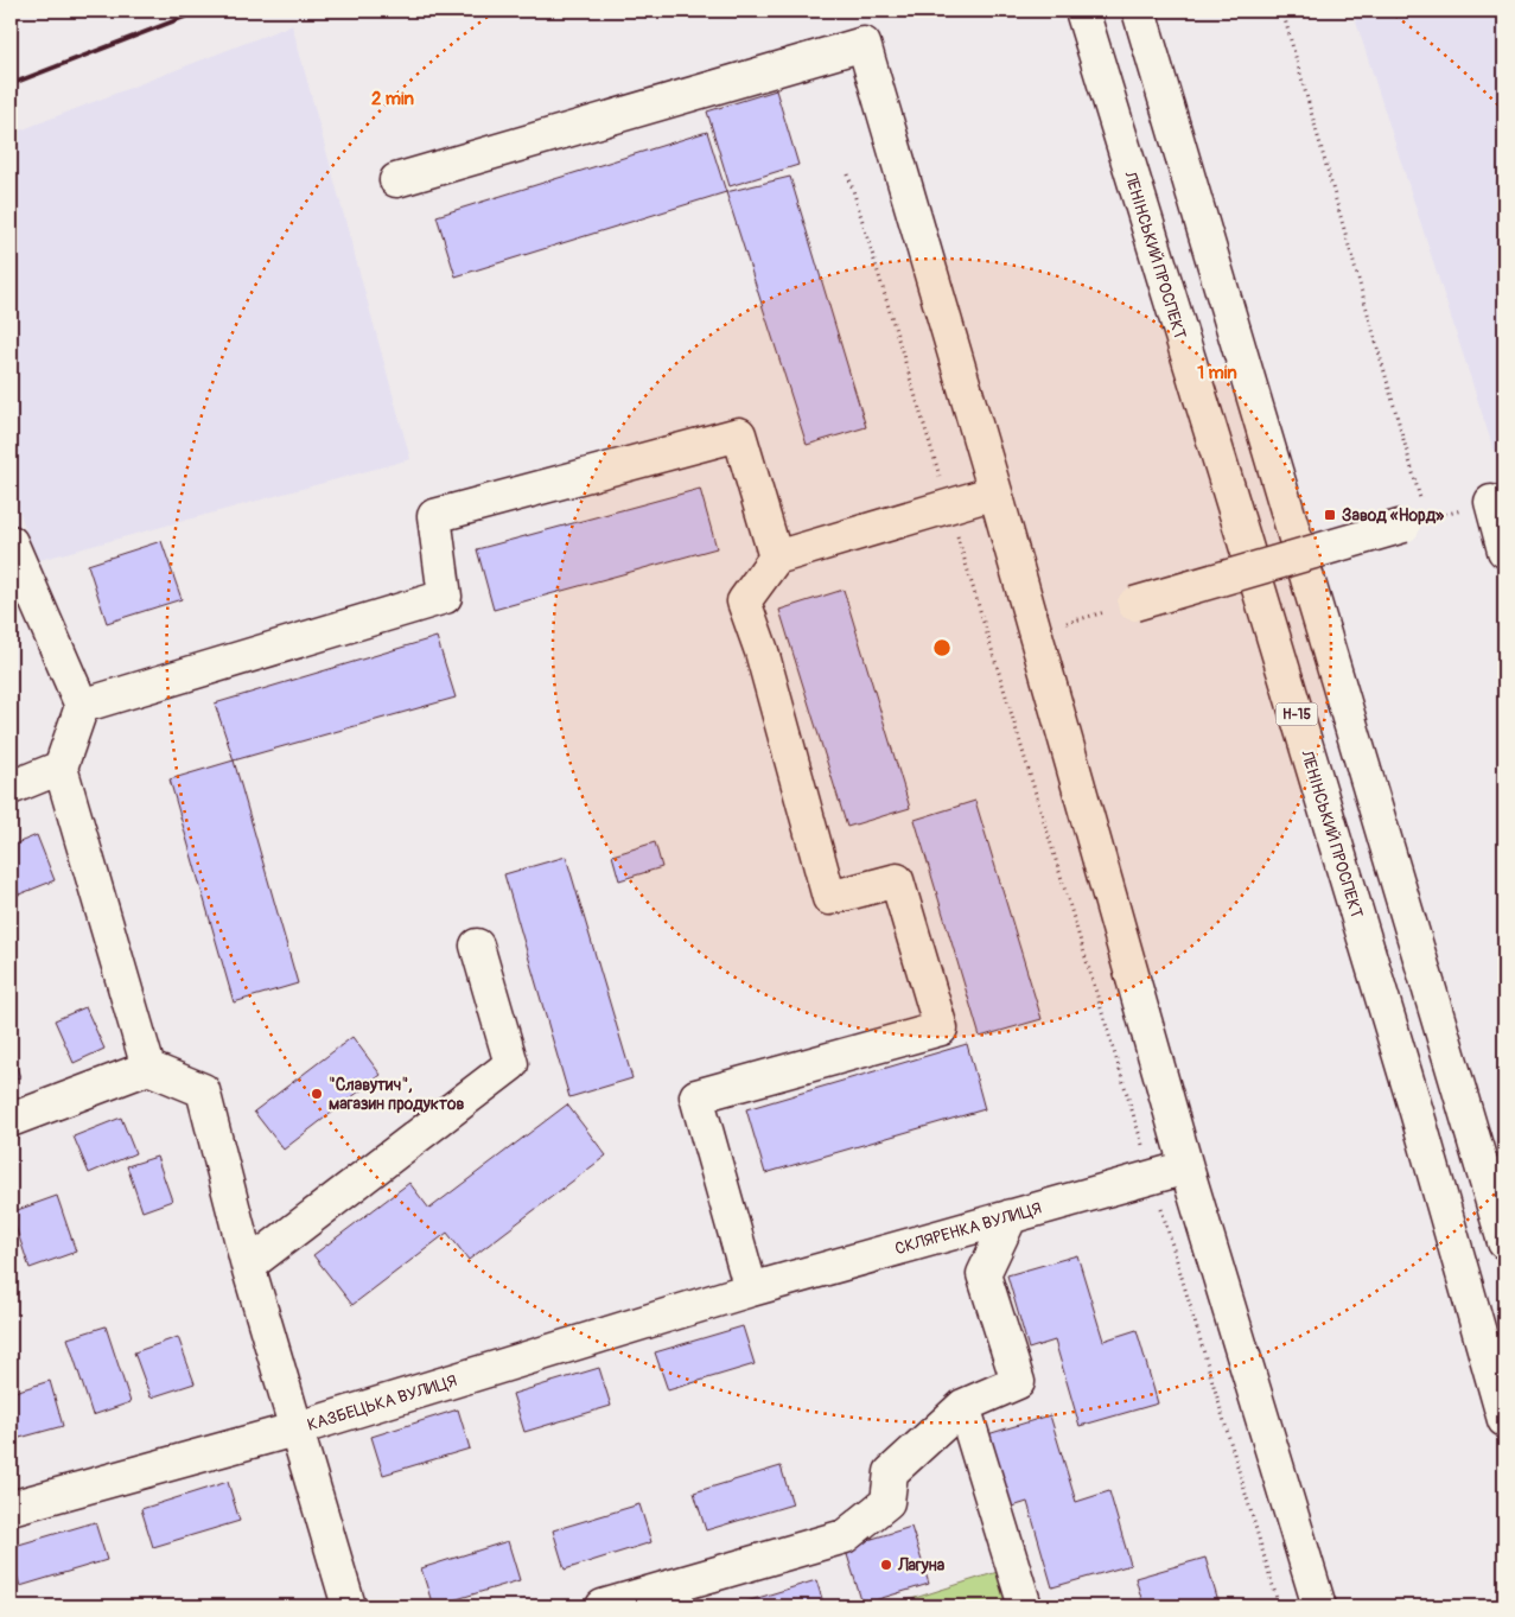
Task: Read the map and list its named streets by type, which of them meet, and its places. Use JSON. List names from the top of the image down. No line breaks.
{"streets":{"street":["ЛЕНІНСЬКИЙ ПРОСПЕКТ","Н-15","СКЛЯРЕНКА ВУЛИЦЯ","КАЗБЕЦЬКА ВУЛИЦЯ"]},"crossings":[["СКЛЯРЕНКА ВУЛИЦЯ","КАЗБЕЦЬКА ВУЛИЦЯ"]],"places":{"transit":["Завод «Норд»"],"other":["\"Славутич\", магазин продуктов","Лагуна"]},"rings":["2 min","1 min"]}
